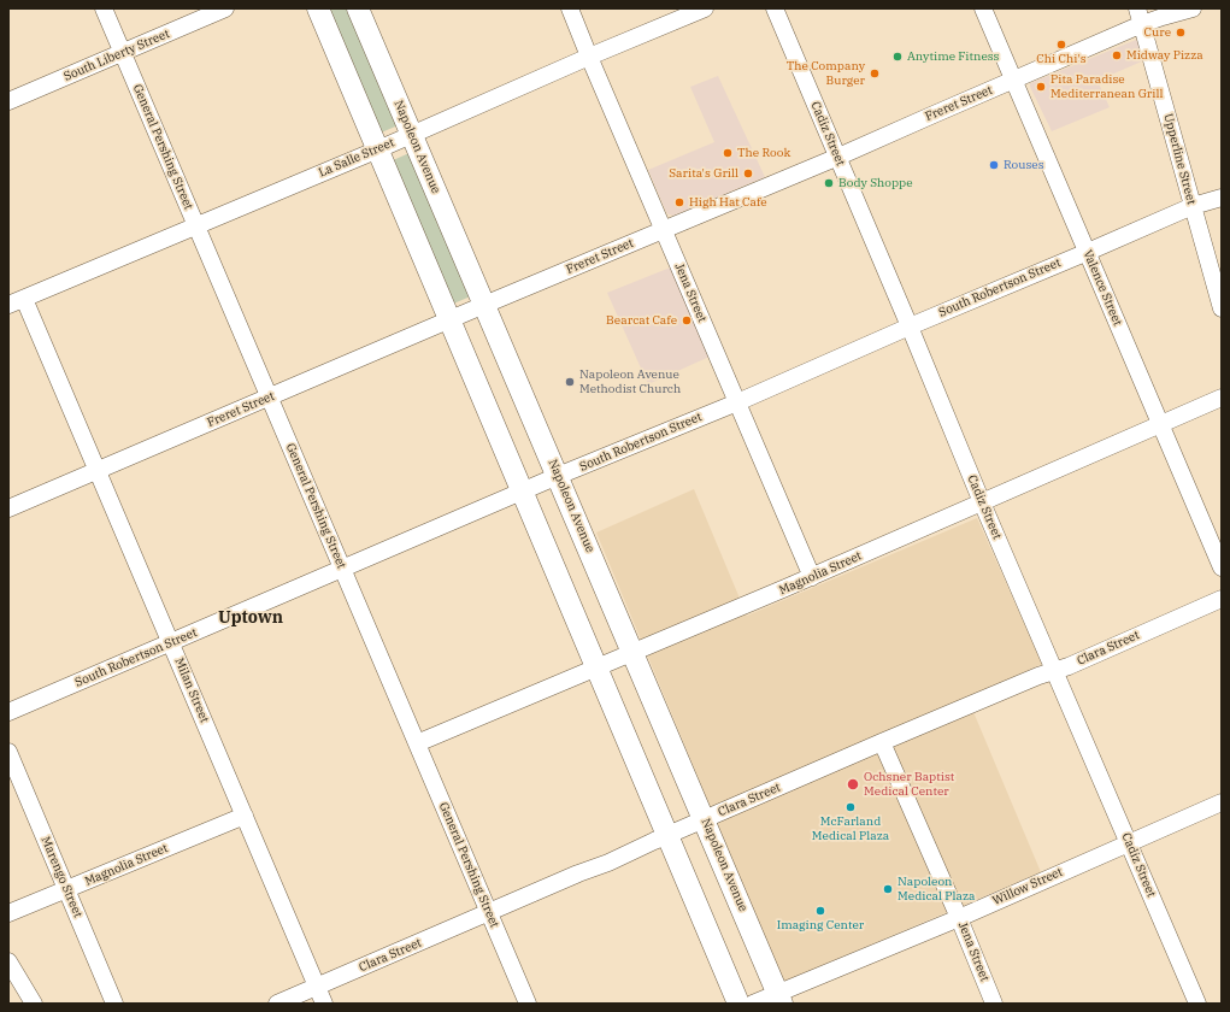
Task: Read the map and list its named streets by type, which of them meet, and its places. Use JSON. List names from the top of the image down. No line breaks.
{"streets":{"main road":["Napoleon Avenue"],"street":["South Liberty Street","Freret Street","Cadiz Street","General Pershing Street","La Salle Street","Upperline Street","South Robertson Street","Valence Street","Jena Street","Magnolia Street","Clara Street","Milan Street","Marengo Street","Willow Street"]},"crossings":[["South Liberty Street","General Pershing Street"],["Freret Street","Cadiz Street"],["Freret Street","General Pershing Street"],["Freret Street","Napoleon Avenue"],["Freret Street","Upperline Street"],["Freret Street","Valence Street"],["Freret Street","Jena Street"],["Freret Street","Milan Street"],["Cadiz Street","South Robertson Street"],["Cadiz Street","Magnolia Street"],["Cadiz Street","Clara Street"],["Cadiz Street","Willow Street"],["General Pershing Street","La Salle Street"],["General Pershing Street","South Robertson Street"],["General Pershing Street","Magnolia Street"],["General Pershing Street","Clara Street"],["Napoleon Avenue","La Salle Street"],["Napoleon Avenue","South Robertson Street"],["Napoleon Avenue","Magnolia Street"],["Napoleon Avenue","Clara Street"],["Napoleon Avenue","Willow Street"],["La Salle Street","Jena Street"],["La Salle Street","Milan Street"],["Upperline Street","South Robertson Street"],["South Robertson Street","Valence Street"],["South Robertson Street","Jena Street"],["South Robertson Street","Milan Street"],["Valence Street","Magnolia Street"],["Jena Street","Magnolia Street"],["Jena Street","Clara Street"],["Jena Street","Willow Street"],["Magnolia Street","Milan Street"],["Magnolia Street","Marengo Street"],["Clara Street","Milan Street"]],"districts":["Uptown"],"places":["Cure","Chi Chi's","Midway Pizza","Anytime Fitness","The Company Burger","Pita Paradise Mediterranean Grill","The Rook","Rouses","Sarita's Grill","Body Shoppe","High Hat Cafe","Bearcat Cafe","Napoleon Avenue Methodist Church","Ochsner Baptist Medical Center","McFarland Medical Plaza","Napoleon Medical Plaza","Imaging Center"]}
